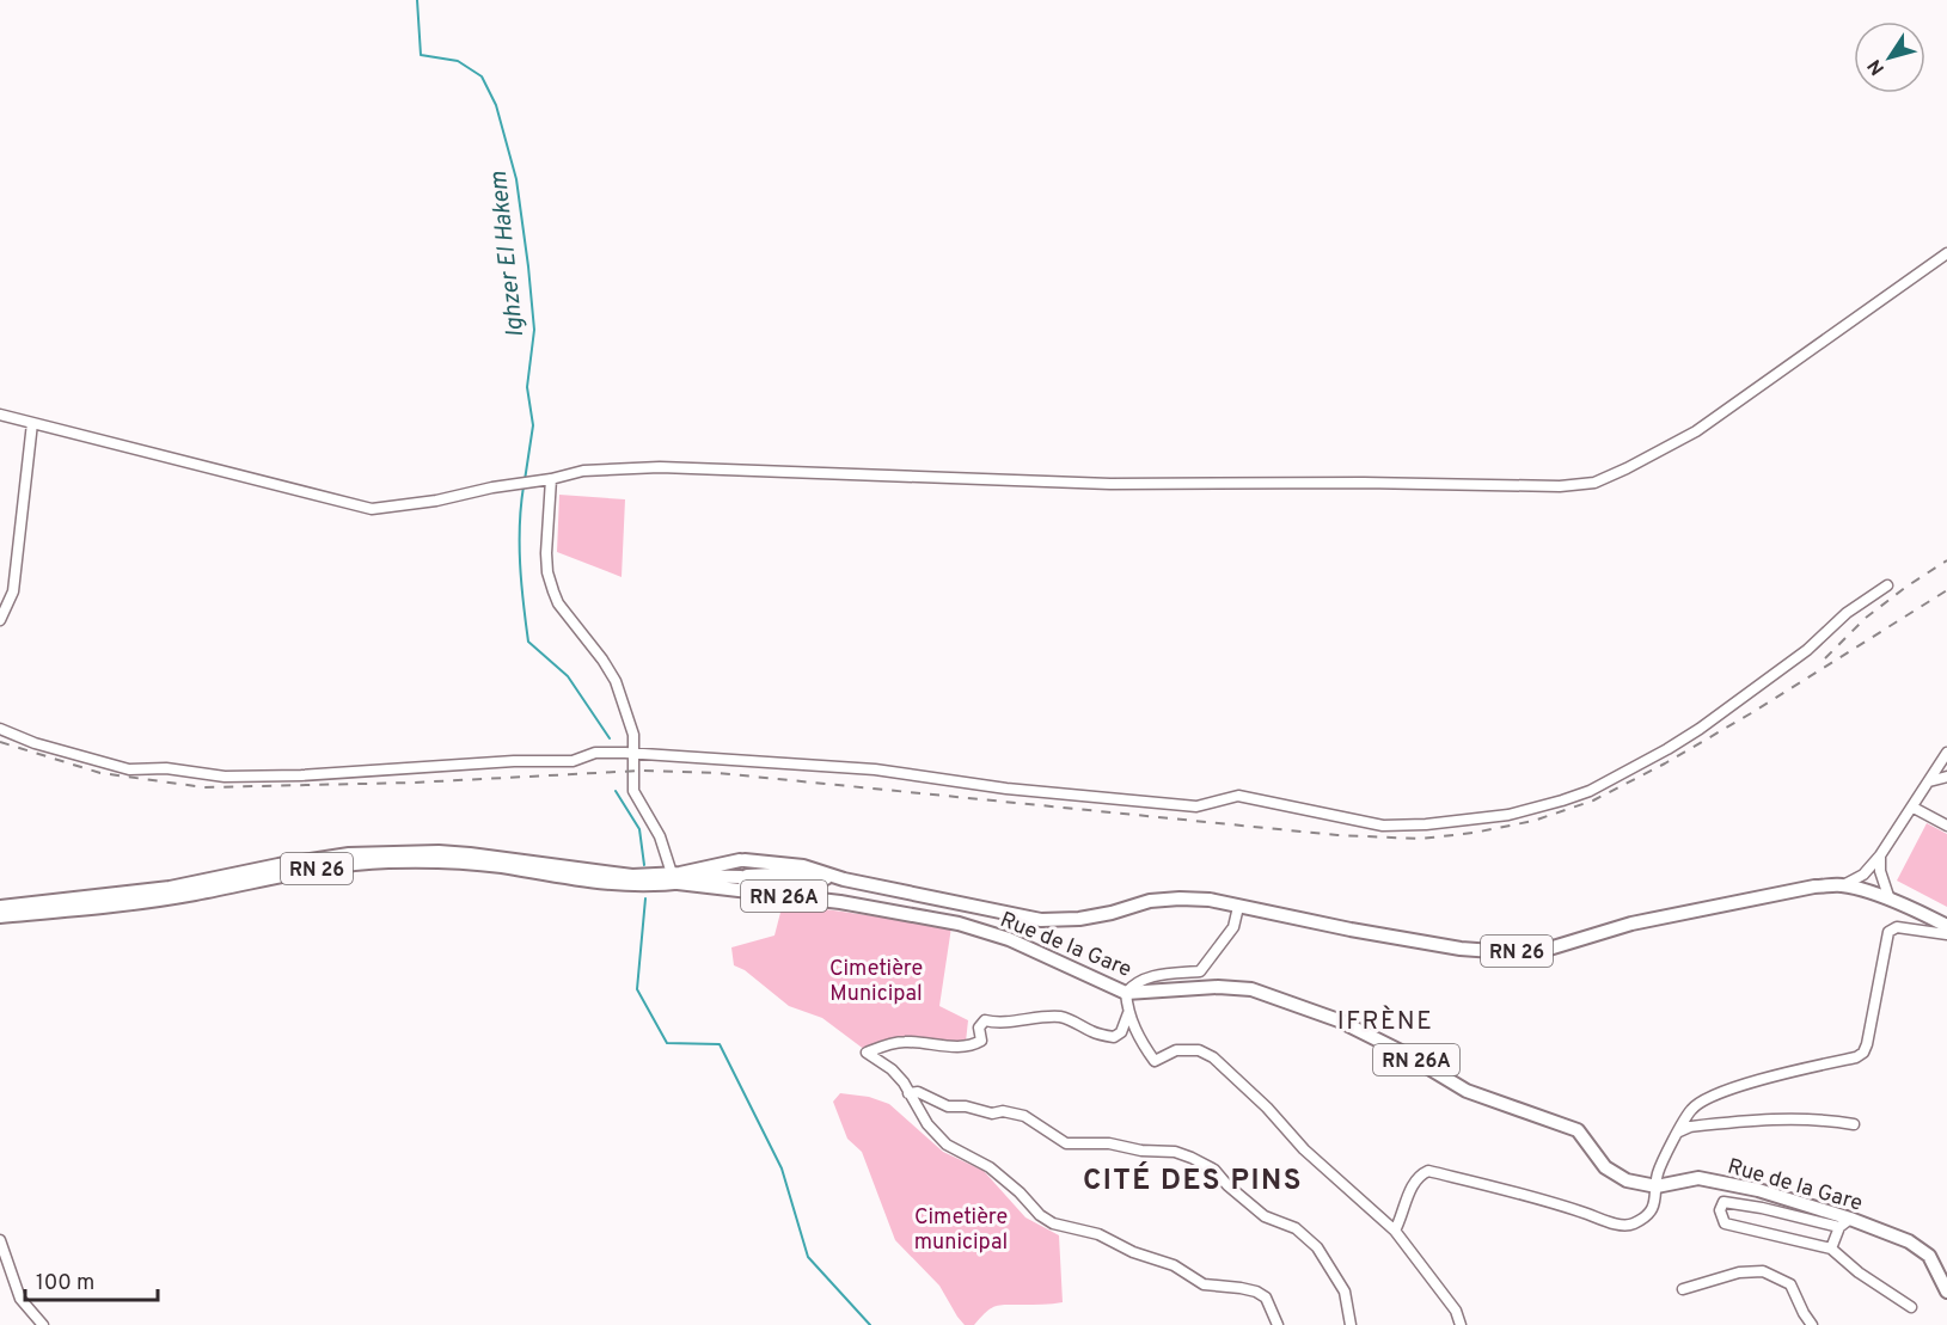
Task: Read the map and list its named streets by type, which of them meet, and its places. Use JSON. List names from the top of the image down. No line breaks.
{"streets":{"main road":["RN 26","RN 26A","Rue de la Gare"]},"districts":["IFRÈNE","CITÉ DES PINS"],"water":["Ighzer El Hakem"],"parks":["Cimetière Municipal","Cimetière municipal"],"scale_bar":"100 m","north":"bottom left"}
